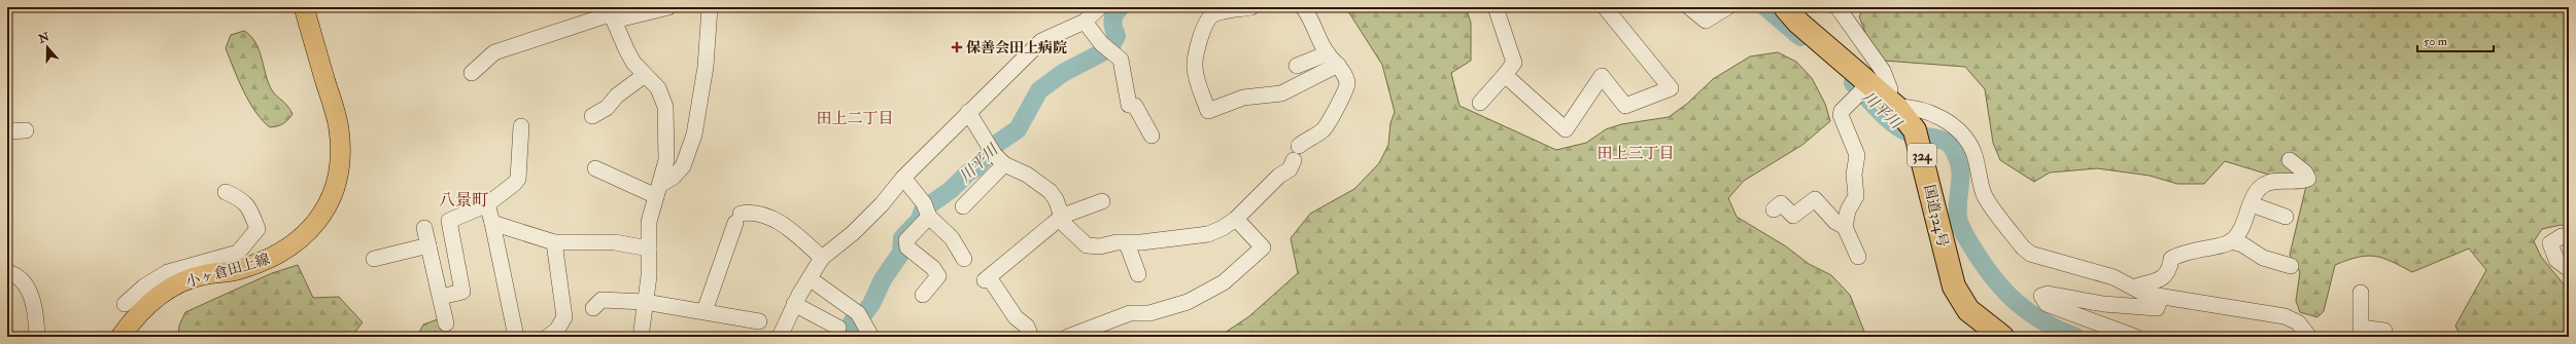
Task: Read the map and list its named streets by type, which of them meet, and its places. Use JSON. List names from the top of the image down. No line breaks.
{"streets":{"highway":["324","国道324号"],"main road":["小ヶ倉田上線"]},"districts":["田上二丁目","田上三丁目","八景町"],"water":["川平川"],"places":{"health":["保善会田上病院"]},"scale_bar":"50 m","north":"top"}
